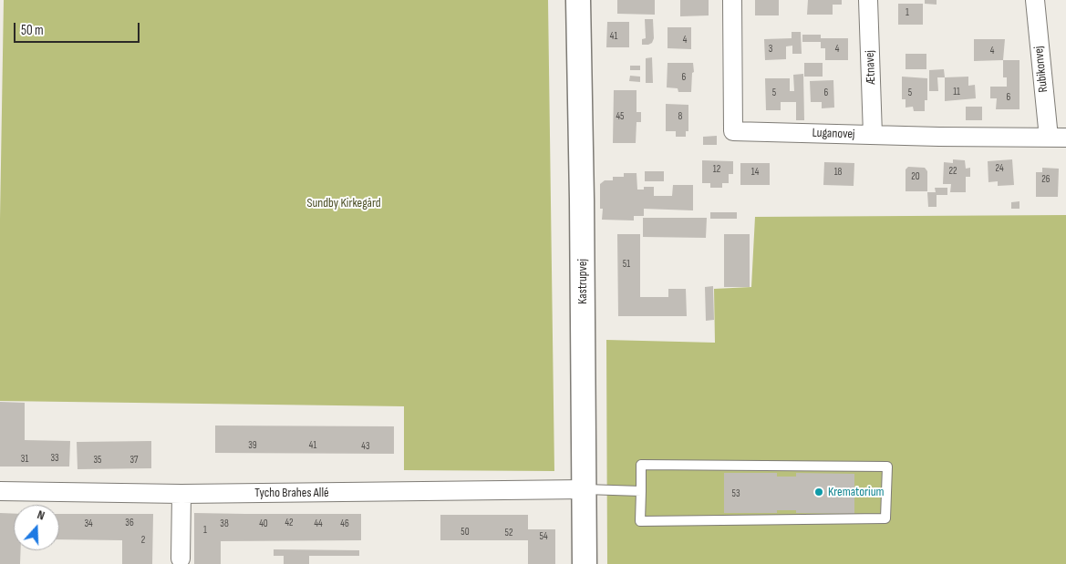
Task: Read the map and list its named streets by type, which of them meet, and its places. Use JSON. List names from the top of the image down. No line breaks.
{"streets":{"street":["Ætnavej","Rubikonvej","Luganovej","Kastrupvej","Tycho Brahes Allé"]},"crossings":[["Ætnavej","Luganovej"],["Rubikonvej","Luganovej"],["Kastrupvej","Tycho Brahes Allé"]],"parks":["Sundby Kirkegård"],"places":["Krematorium"],"house_numbers":["1","41","4","3","4","4","6","11","5","6","5","6","45","8","24","12","22","14","18","20","26","51","39","41","43","33","31","35","37","53","36","42","34","38","40","44","46","1","50","52","54","2"],"scale_bar":"50 m","north":"top"}
